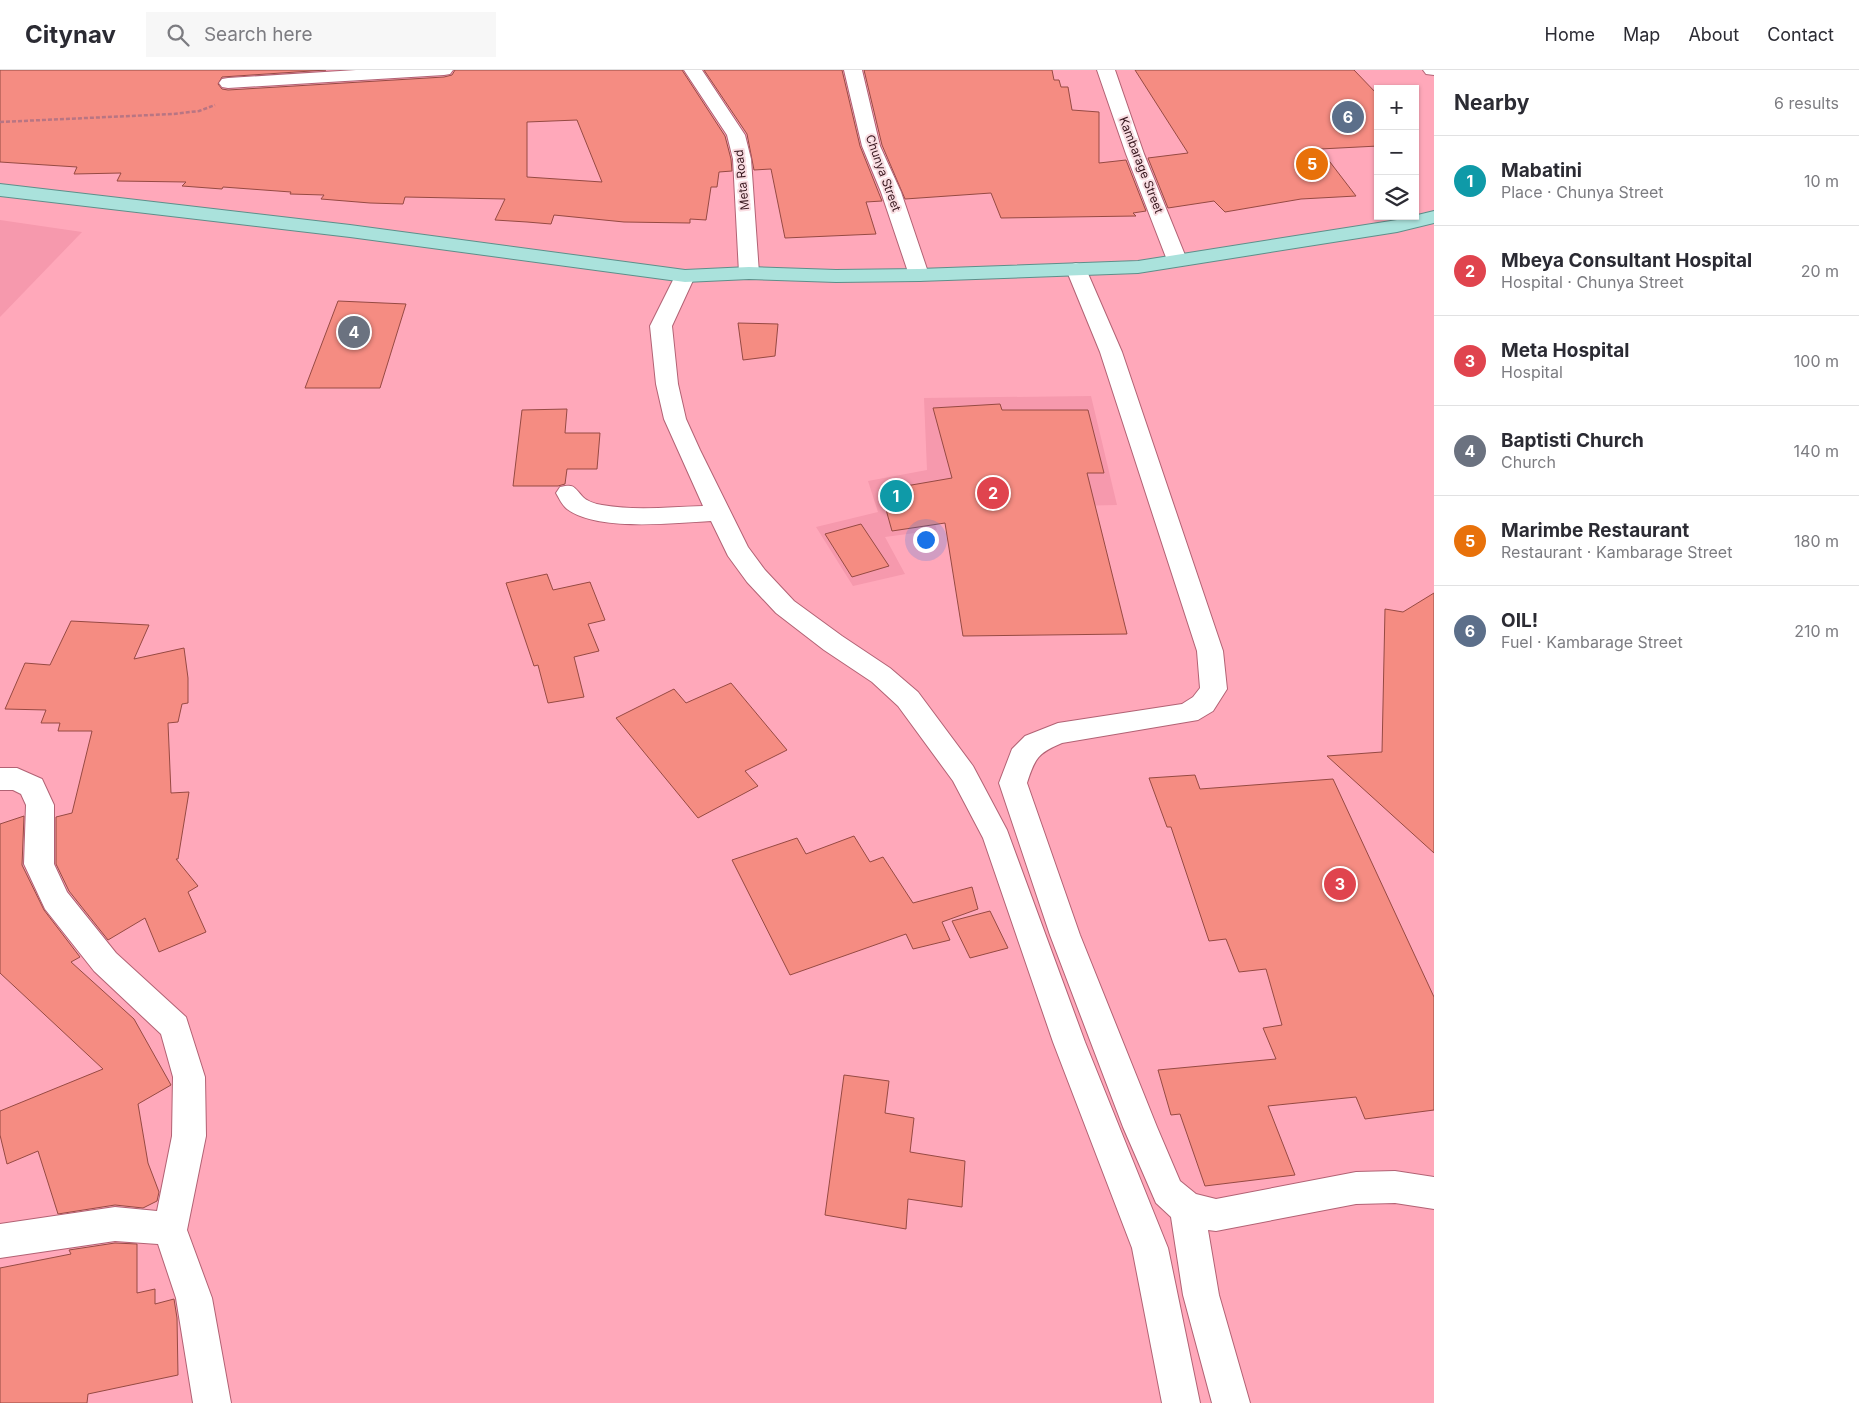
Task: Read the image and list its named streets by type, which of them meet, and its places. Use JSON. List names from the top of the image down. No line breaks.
{"streets":{"street":["Kambarage Street","Chunya Street","Meta Road"]},"page":{"header":"Citynav","search":"Search here","nav":["Home","Map","About","Contact"],"heading":["Nearby","6 results"],"map_buttons":["+","−"],"pins":["6","5","4","2","1","3"],"list":[{"mark":"1","name":"Mabatini","note":"Place · Chunya Street","value":"10 m"},{"mark":"2","name":"Mbeya Consultant Hospital","note":"Hospital · Chunya Street","value":"20 m"},{"mark":"3","name":"Meta Hospital","note":"Hospital","value":"100 m"},{"mark":"4","name":"Baptisti Church","note":"Church","value":"140 m"},{"mark":"5","name":"Marimbe Restaurant","note":"Restaurant · Kambarage Street","value":"180 m"},{"mark":"6","name":"OIL!","note":"Fuel · Kambarage Street","value":"210 m"}]}}
